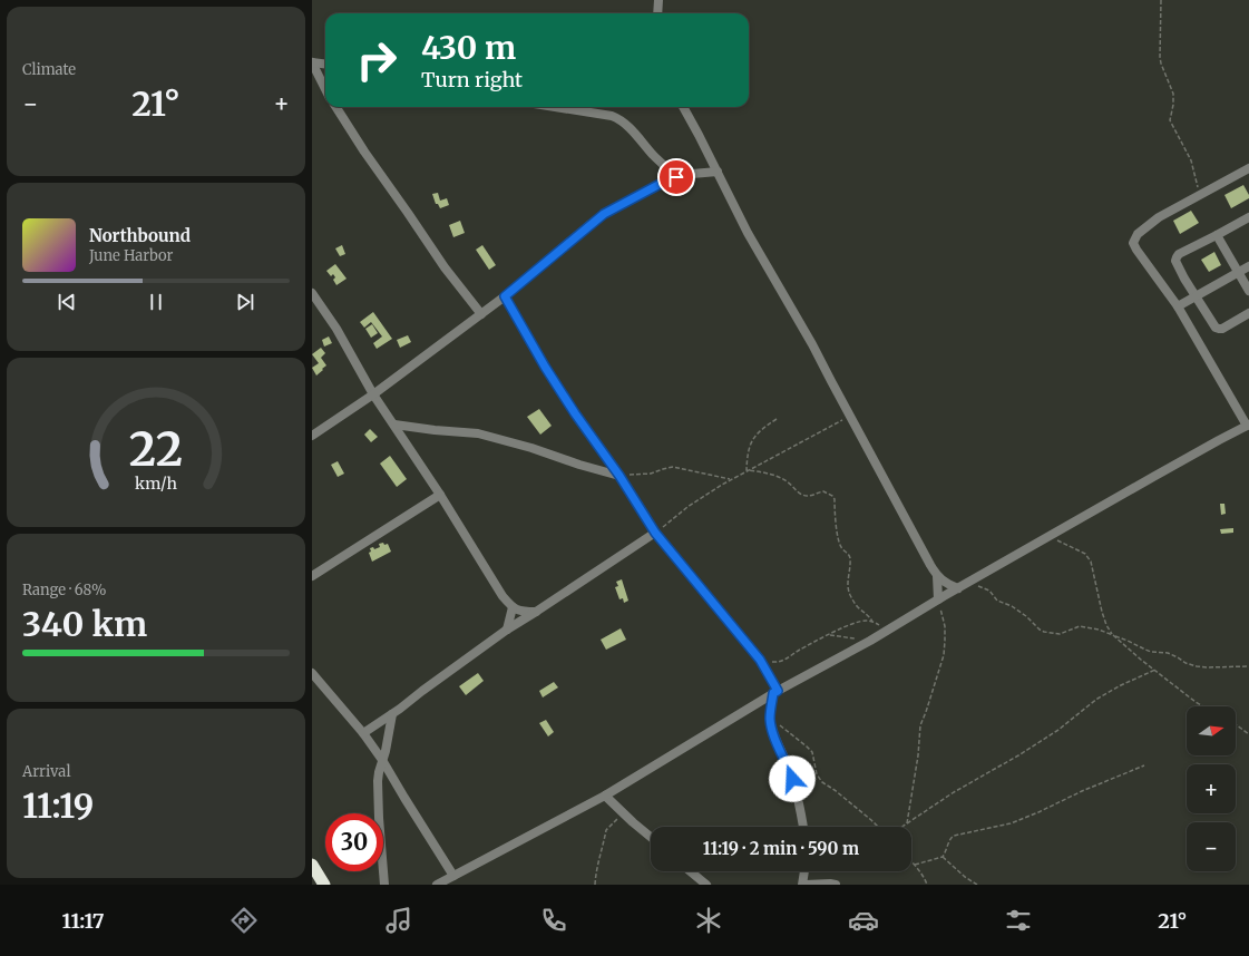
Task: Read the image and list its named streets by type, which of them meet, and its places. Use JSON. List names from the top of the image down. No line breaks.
{"north":"right","page":{"tile":["Climate",["Range · 68%","340 km"],["Arrival","11:19"]],"turn":["430 m","Turn right"],"heat":["−","21°","+"],"song":["Northbound","June Harbor"],"map_buttons":["+","−"],"limit":"30","trip":"11:19 · 2 min · 590 m","tabs":["11:17","21°"],"gauge":["22","km/h"]}}
